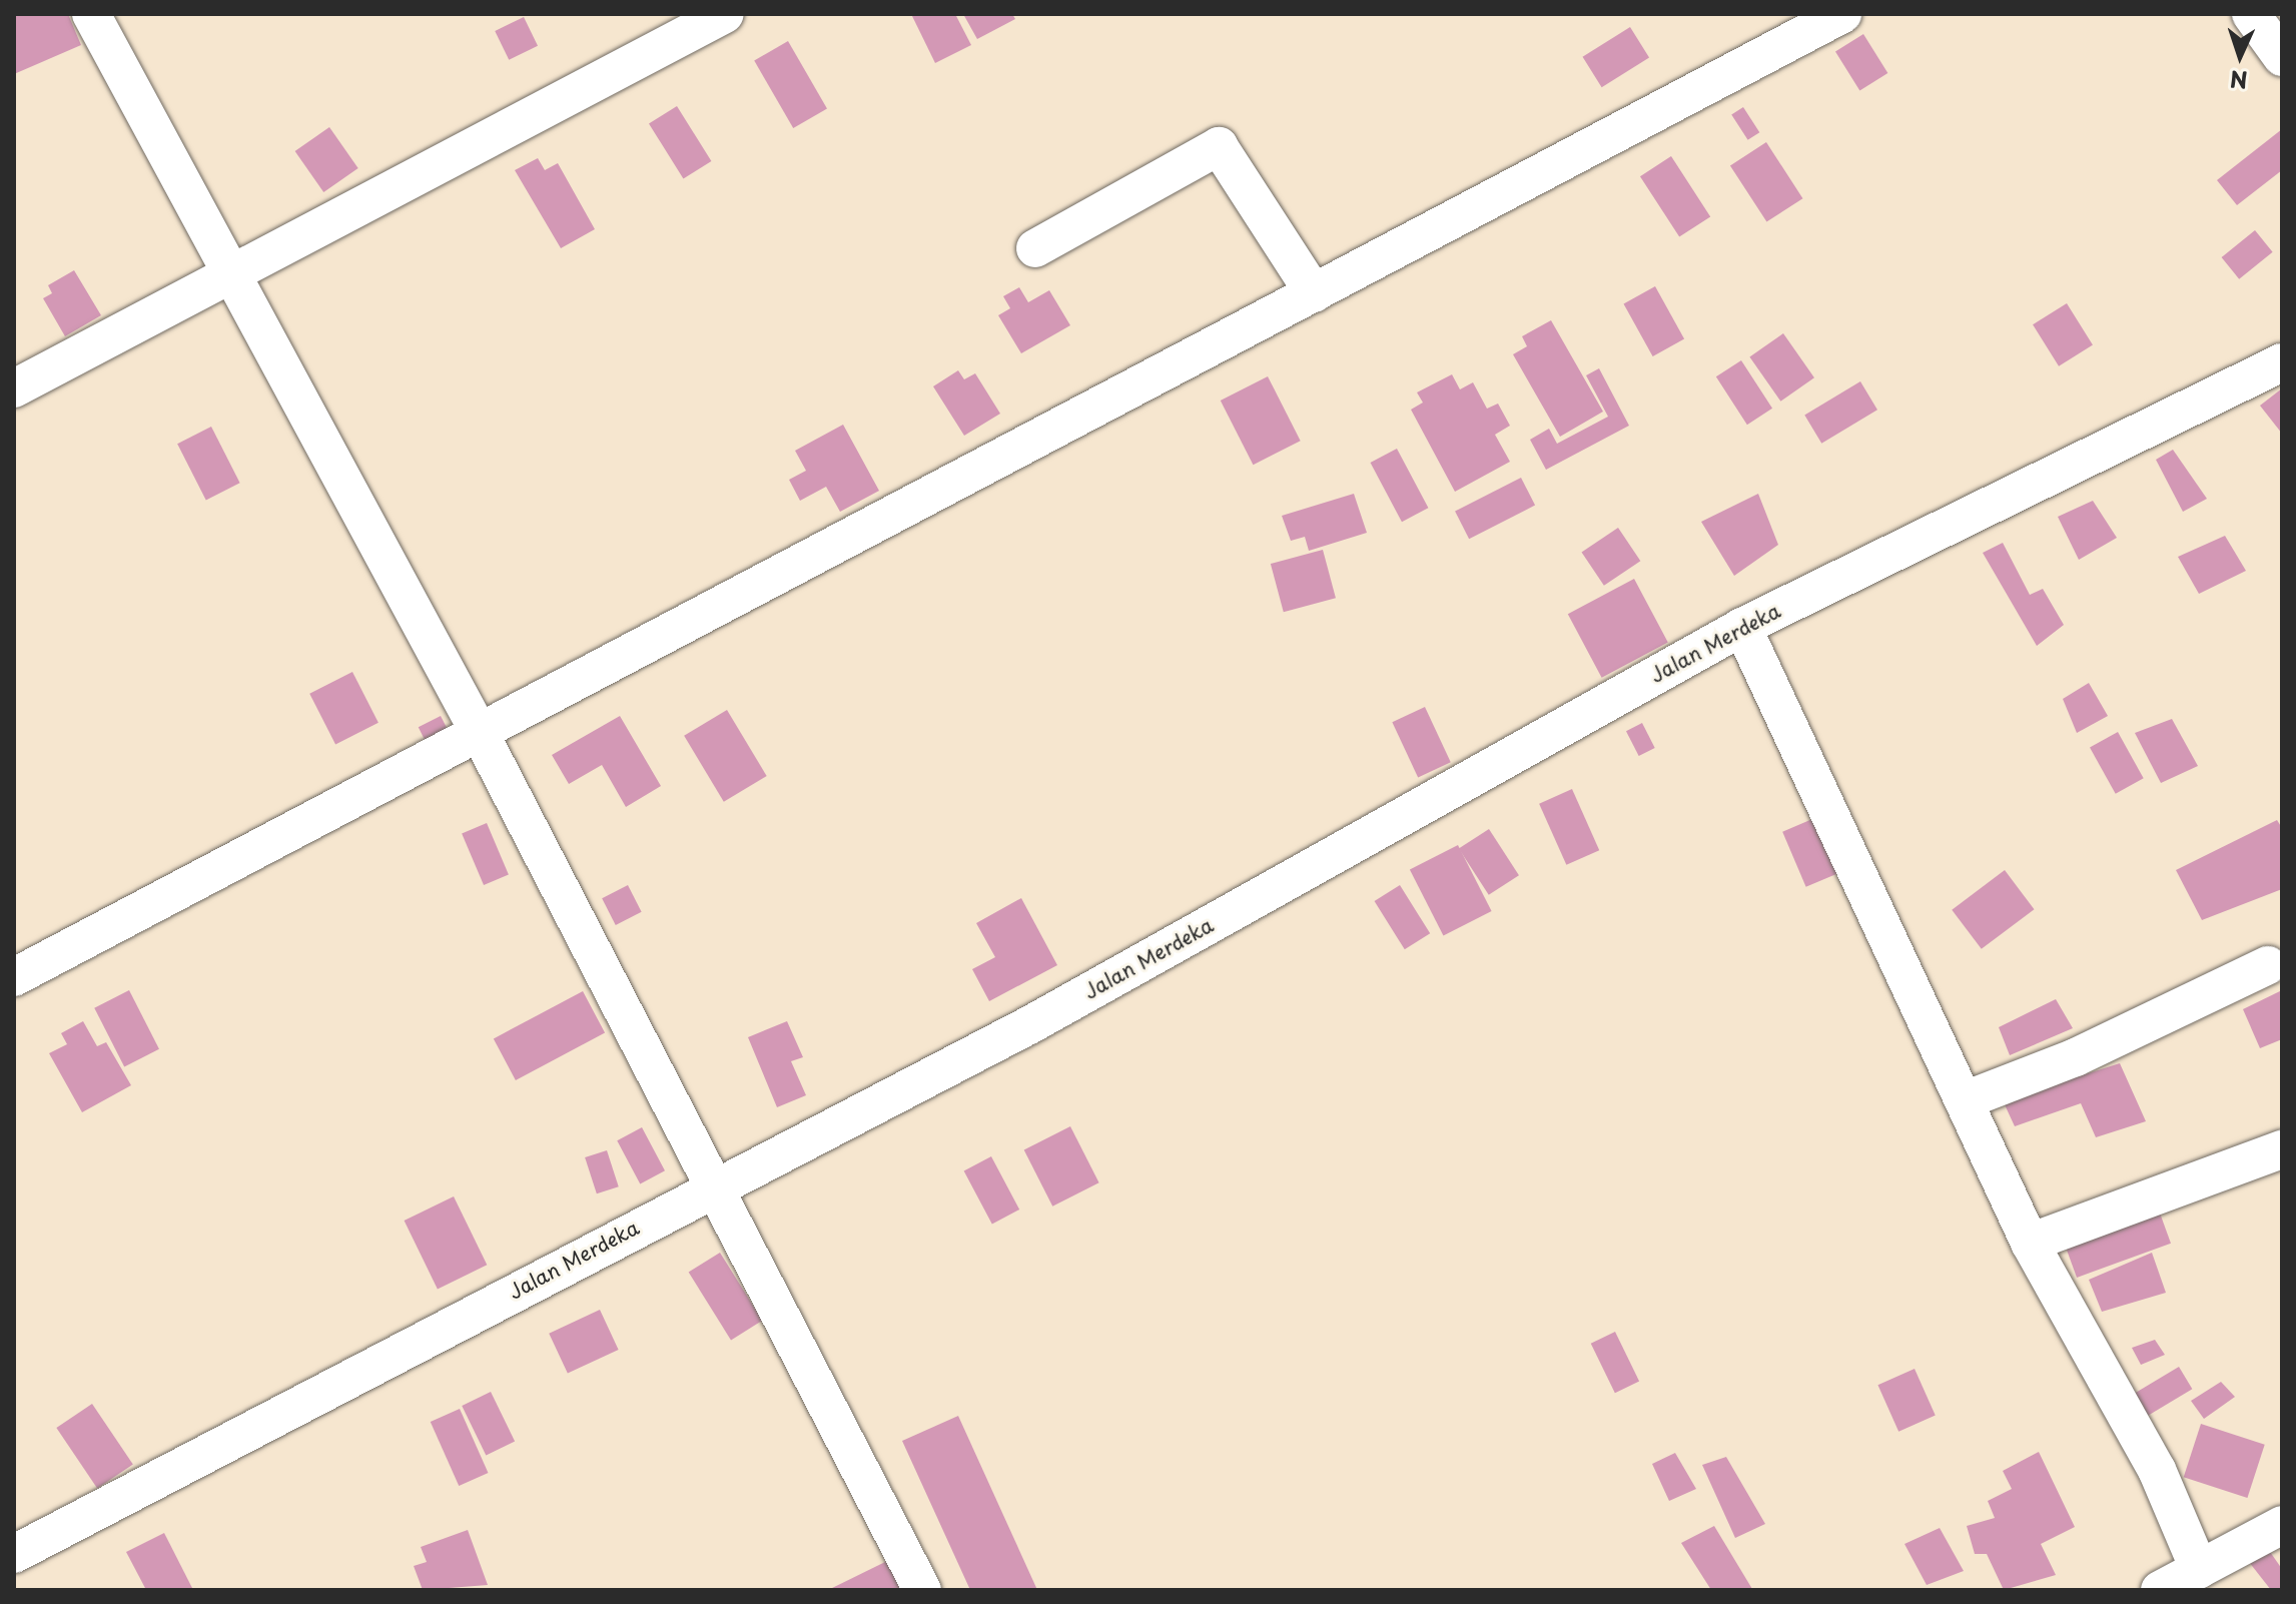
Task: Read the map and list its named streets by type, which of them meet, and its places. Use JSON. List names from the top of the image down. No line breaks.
{"streets":{"street":["Jalan Merdeka"]},"north":"bottom"}
